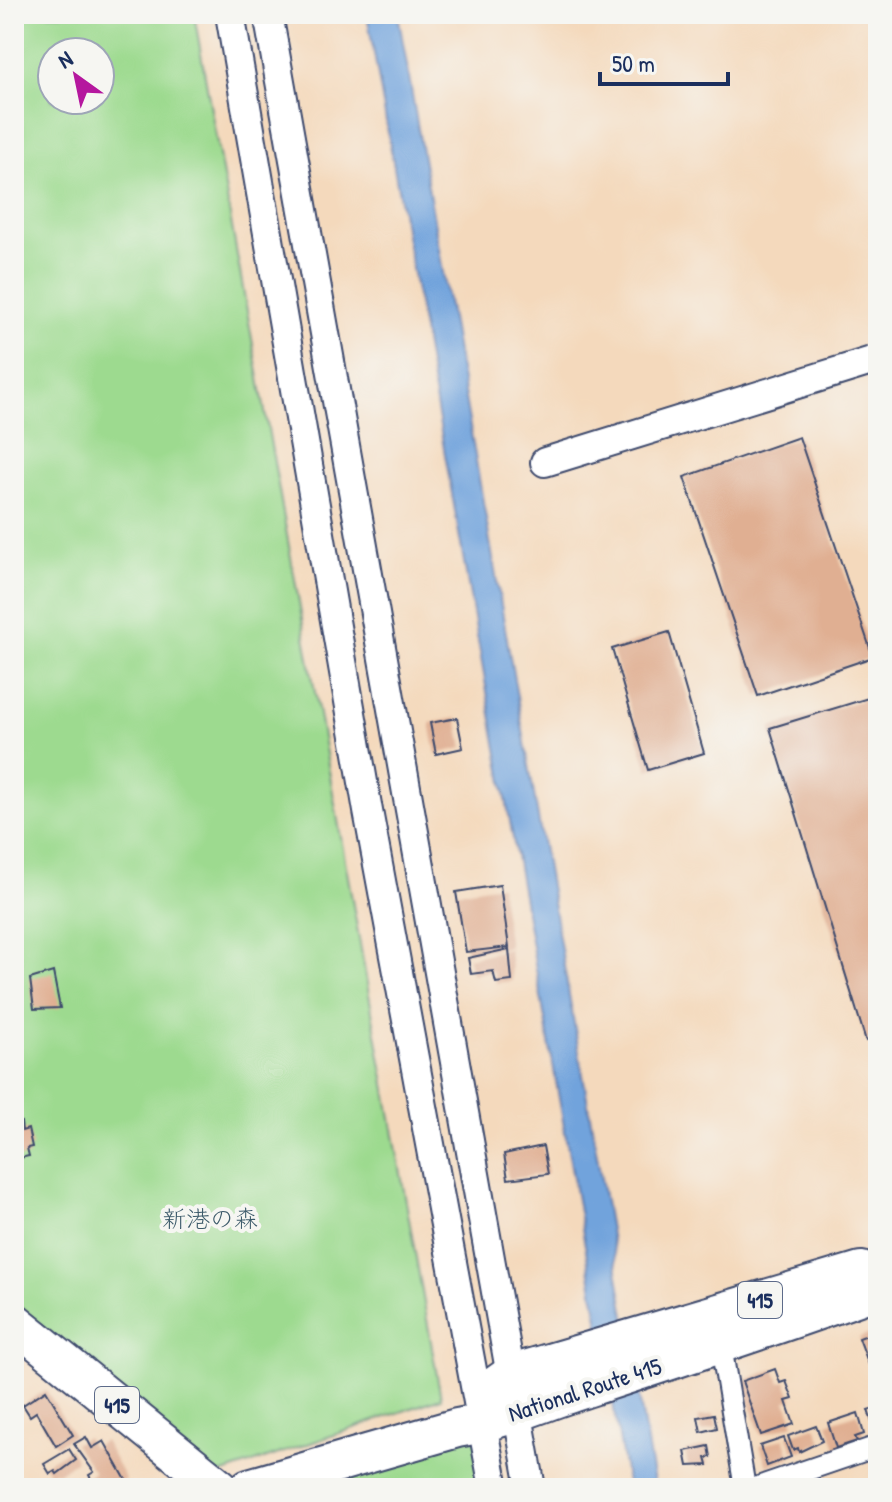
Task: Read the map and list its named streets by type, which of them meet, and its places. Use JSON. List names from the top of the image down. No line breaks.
{"streets":{"highway":["415","National Route 415"]},"parks":["新港の森"],"scale_bar":"50 m","north":"top left"}
